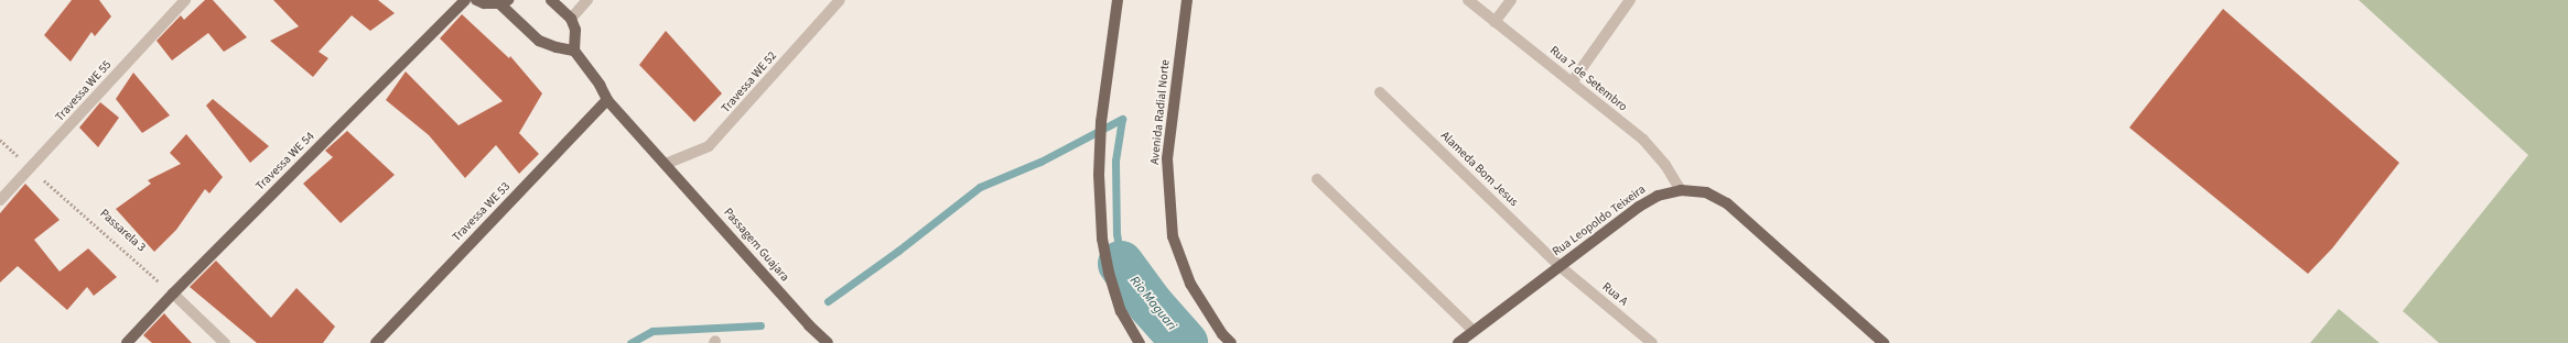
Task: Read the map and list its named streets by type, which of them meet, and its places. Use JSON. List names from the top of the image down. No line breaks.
{"streets":{"main road":["Avenida Radial Norte","Travessa WE 54","Travessa WE 53","Rua Leopoldo Teixeira","Passagem Guajara"],"street":["Rua 7 de Setembro","Travessa WE 52","Travessa WE 55","Alameda Bom Jesus","Rua A"],"path":["Passarela 3"]},"crossings":[["Rua 7 de Setembro","Rua Leopoldo Teixeira"],["Travessa WE 52","Passagem Guajara"],["Travessa WE 55","Passarela 3"],["Travessa WE 54","Passarela 3"],["Alameda Bom Jesus","Rua Leopoldo Teixeira"],["Alameda Bom Jesus","Rua A"],["Travessa WE 53","Passagem Guajara"],["Rua Leopoldo Teixeira","Rua A"]],"water":["Rio Maguari"]}
